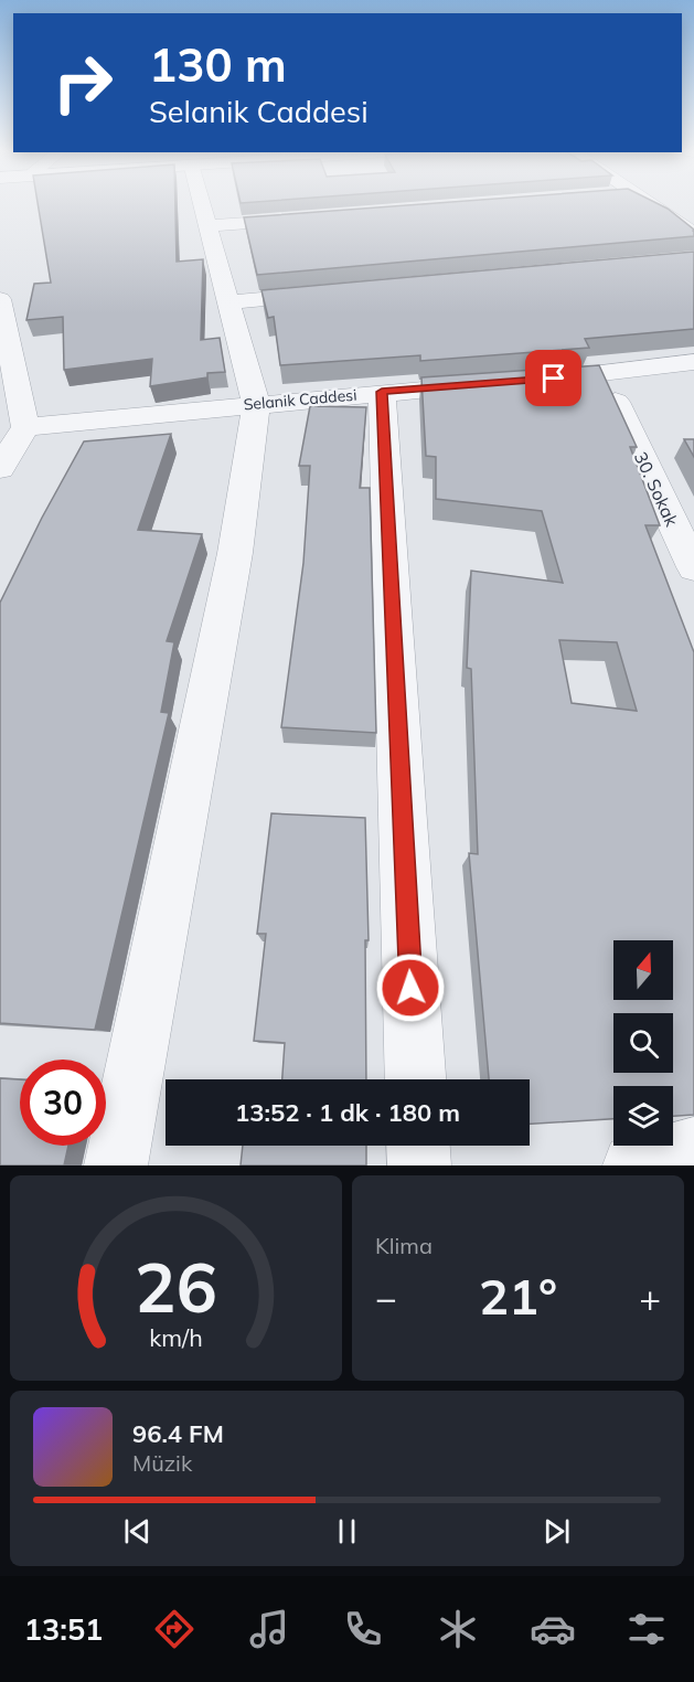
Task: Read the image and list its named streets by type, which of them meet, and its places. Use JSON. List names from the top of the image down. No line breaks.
{"streets":{"street":["Selanik Caddesi","30. Sokak"]},"crossings":[["Selanik Caddesi","30. Sokak"]],"north":"top","page":{"turn":["130 m","Selanik Caddesi"],"limit":"30","trip":"13:52 · 1 dk · 180 m","tile":"Klima","heat":["−","21°","+"],"song":["96.4 FM","Müzik"],"tabs":"13:51","gauge":["26","km/h"]}}
